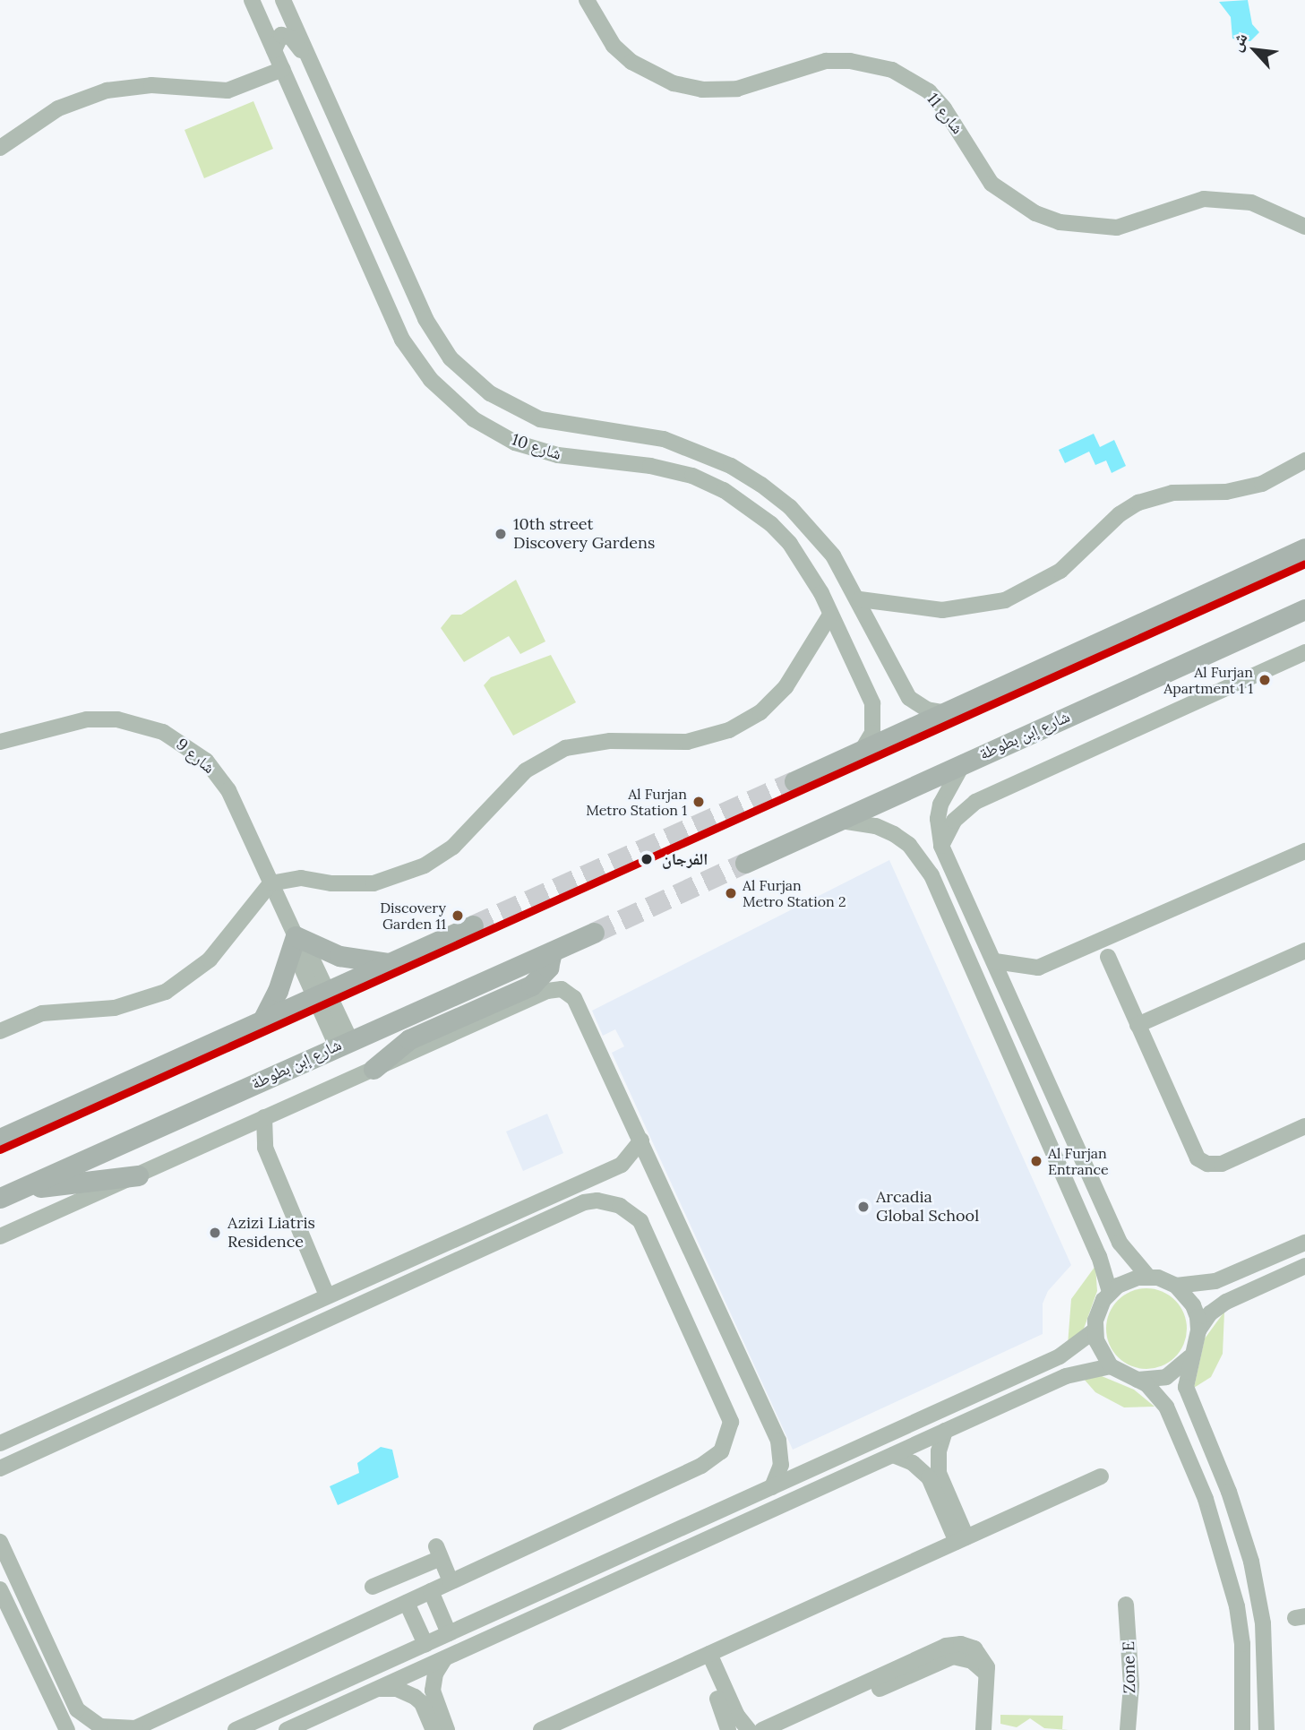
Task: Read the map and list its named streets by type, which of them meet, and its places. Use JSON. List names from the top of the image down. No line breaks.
{"streets":{"main road":["شارع إبن بطوطة"],"street":["شارع 11","شارع 10","شارع 9","Zone E"]},"crossings":[["شارع إبن بطوطة","شارع 9"]],"places":["10th street Discovery Gardens","Al Furjan Apartment 1 1","Al Furjan Metro Station 1","الفرجان","Al Furjan Metro Station 2","Discovery Garden 11","Al Furjan Entrance","Arcadia Global School","Azizi Liatris Residence"],"north":"top left"}
